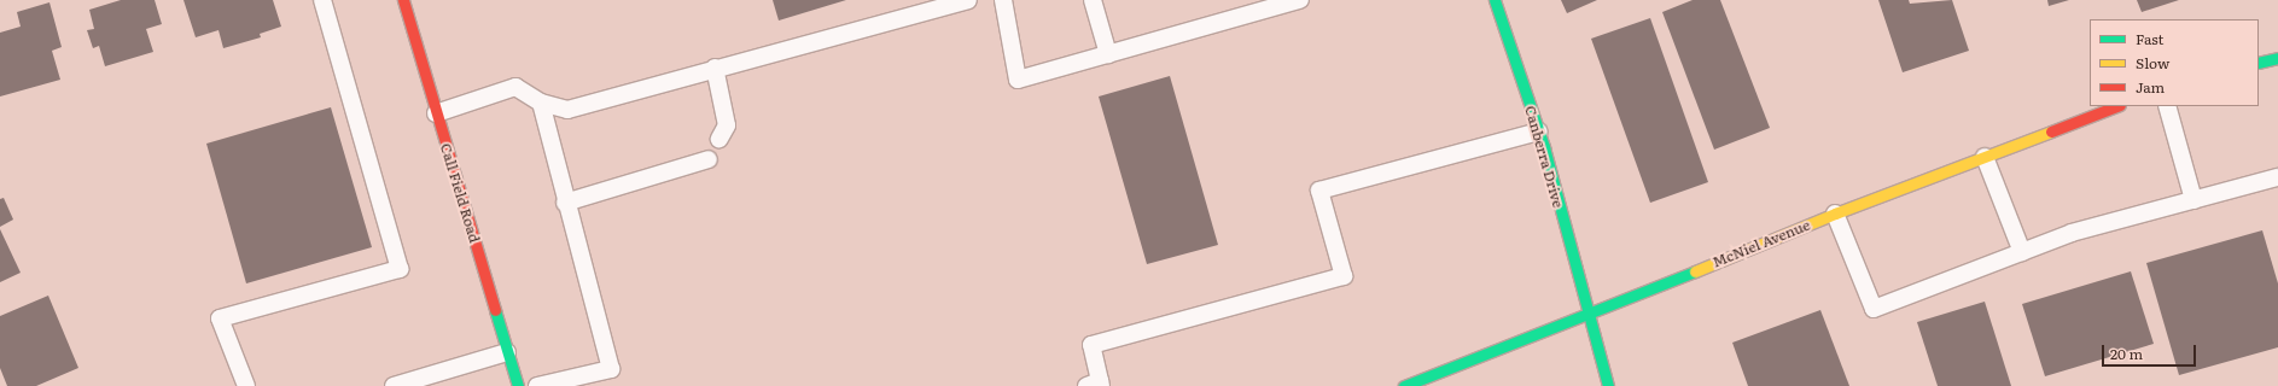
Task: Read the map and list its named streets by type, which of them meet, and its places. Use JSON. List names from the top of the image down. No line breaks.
{"streets":{"street":["Canberra Drive","Call Field Road","McNiel Avenue"]},"crossings":[["Canberra Drive","McNiel Avenue"]],"legend":["Fast","Slow","Jam"],"scale_bar":"20 m"}
